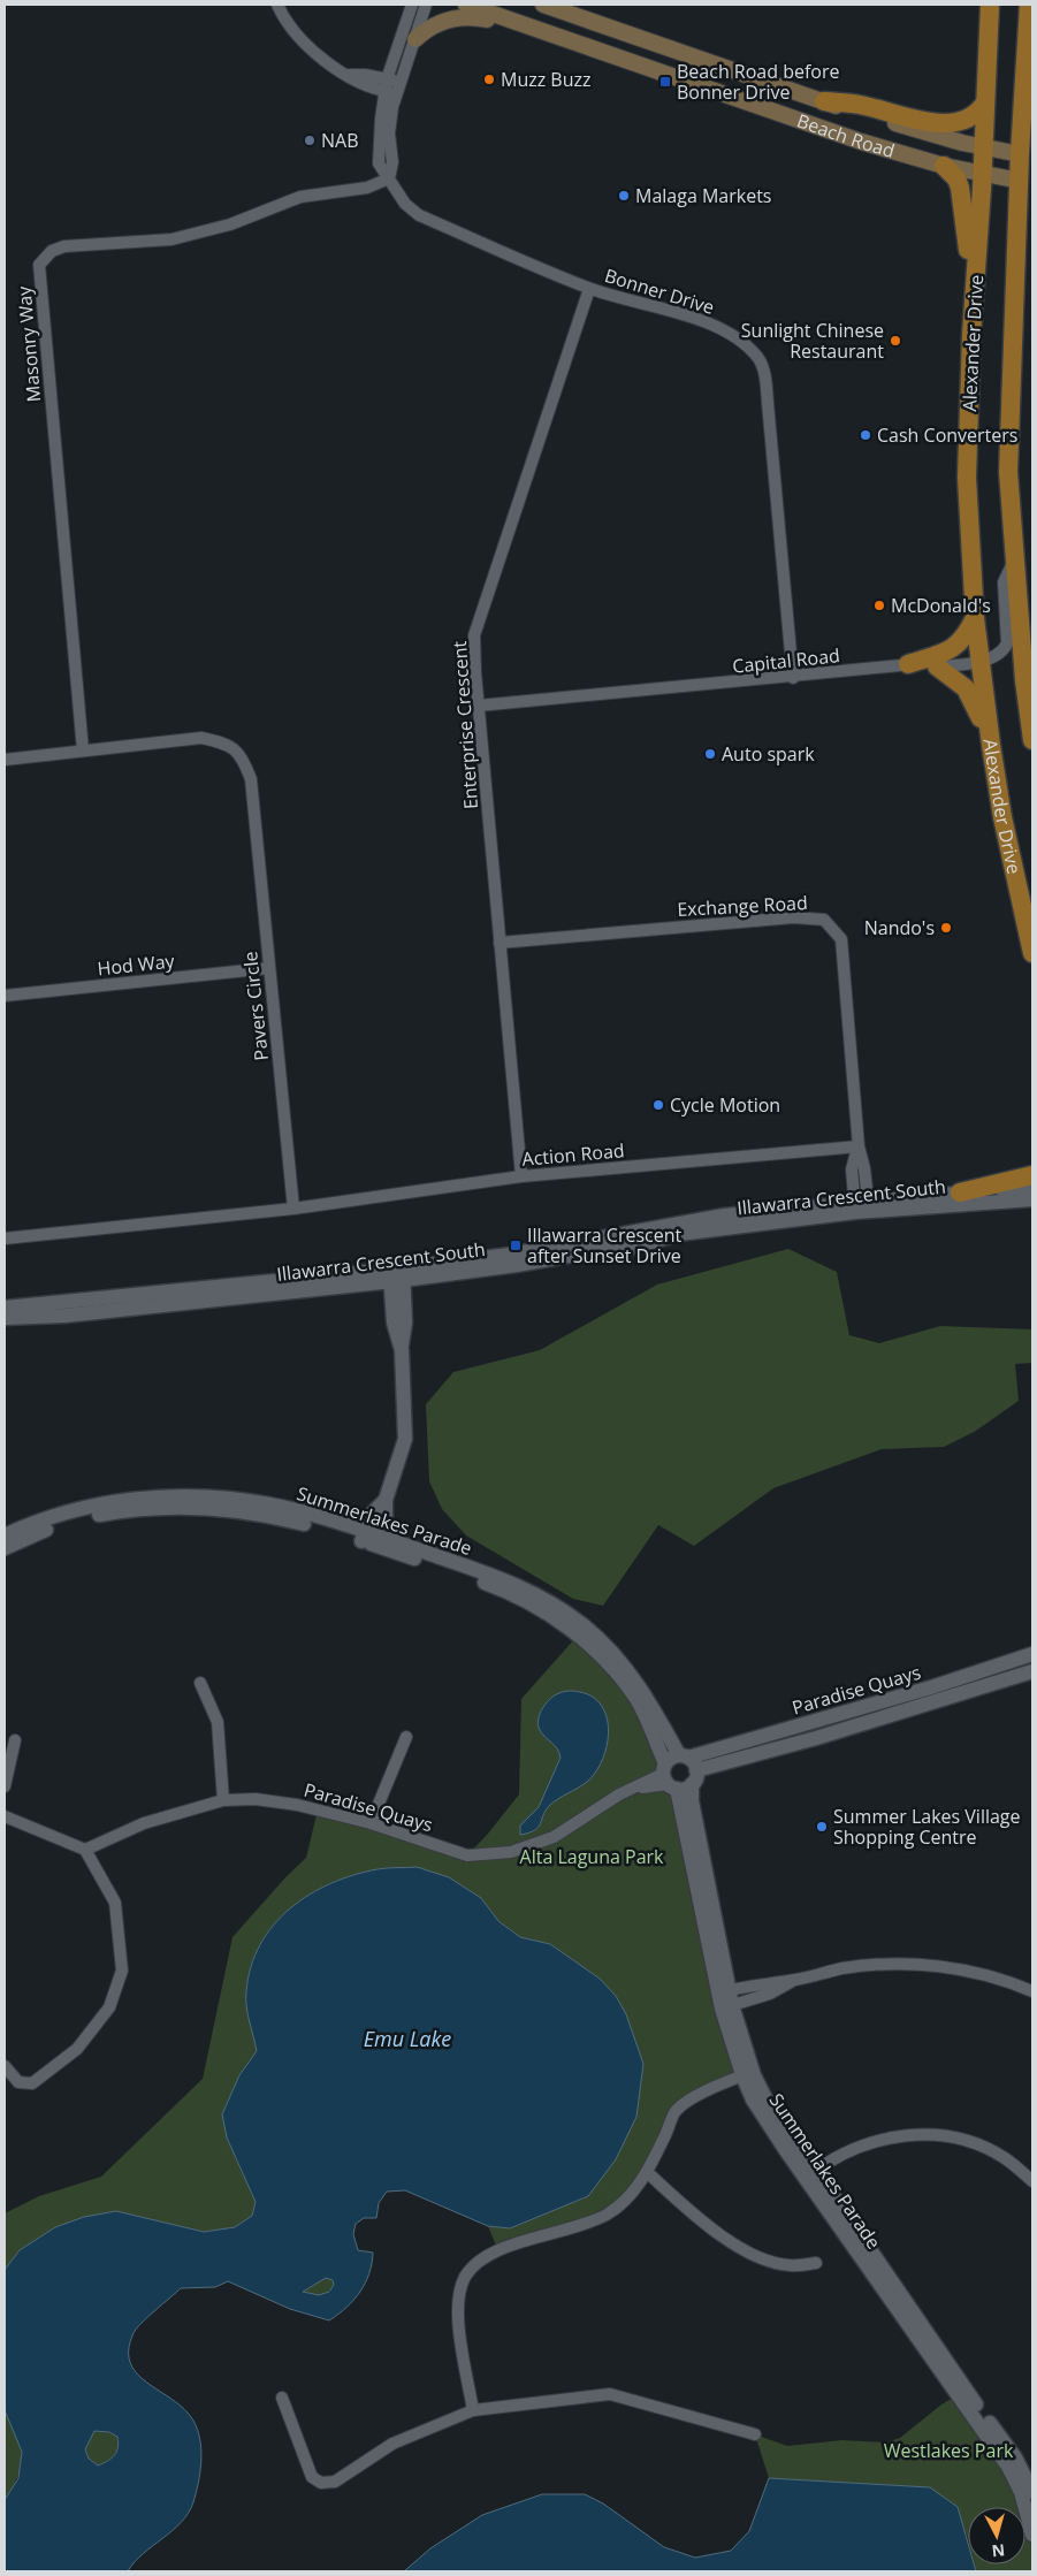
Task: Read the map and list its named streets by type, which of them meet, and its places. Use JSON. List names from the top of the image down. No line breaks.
{"streets":{"main road":["Beach Road","Alexander Drive"],"street":["Bonner Drive","Masonry Way","Capital Road","Enterprise Crescent","Exchange Road","Hod Way","Pavers Circle","Action Road","Illawarra Crescent South","Summerlakes Parade","Paradise Quays"]},"crossings":[["Beach Road","Alexander Drive"],["Bonner Drive","Masonry Way"],["Bonner Drive","Capital Road"],["Bonner Drive","Enterprise Crescent"],["Alexander Drive","Capital Road"],["Masonry Way","Pavers Circle"],["Capital Road","Enterprise Crescent"],["Enterprise Crescent","Exchange Road"],["Enterprise Crescent","Action Road"],["Exchange Road","Action Road"],["Exchange Road","Illawarra Crescent South"],["Hod Way","Pavers Circle"],["Pavers Circle","Action Road"],["Summerlakes Parade","Paradise Quays"]],"water":["Emu Lake"],"parks":["Alta Laguna Park","Westlakes Park"],"places":{"other":["Muzz Buzz","NAB","Malaga Markets","Sunlight Chinese Restaurant","Cash Converters","McDonald's","Auto spark","Nando's","Cycle Motion","Summer Lakes Village Shopping Centre"],"transit":["Beach Road before Bonner Drive","Illawarra Crescent after Sunset Drive"]},"north":"bottom"}
